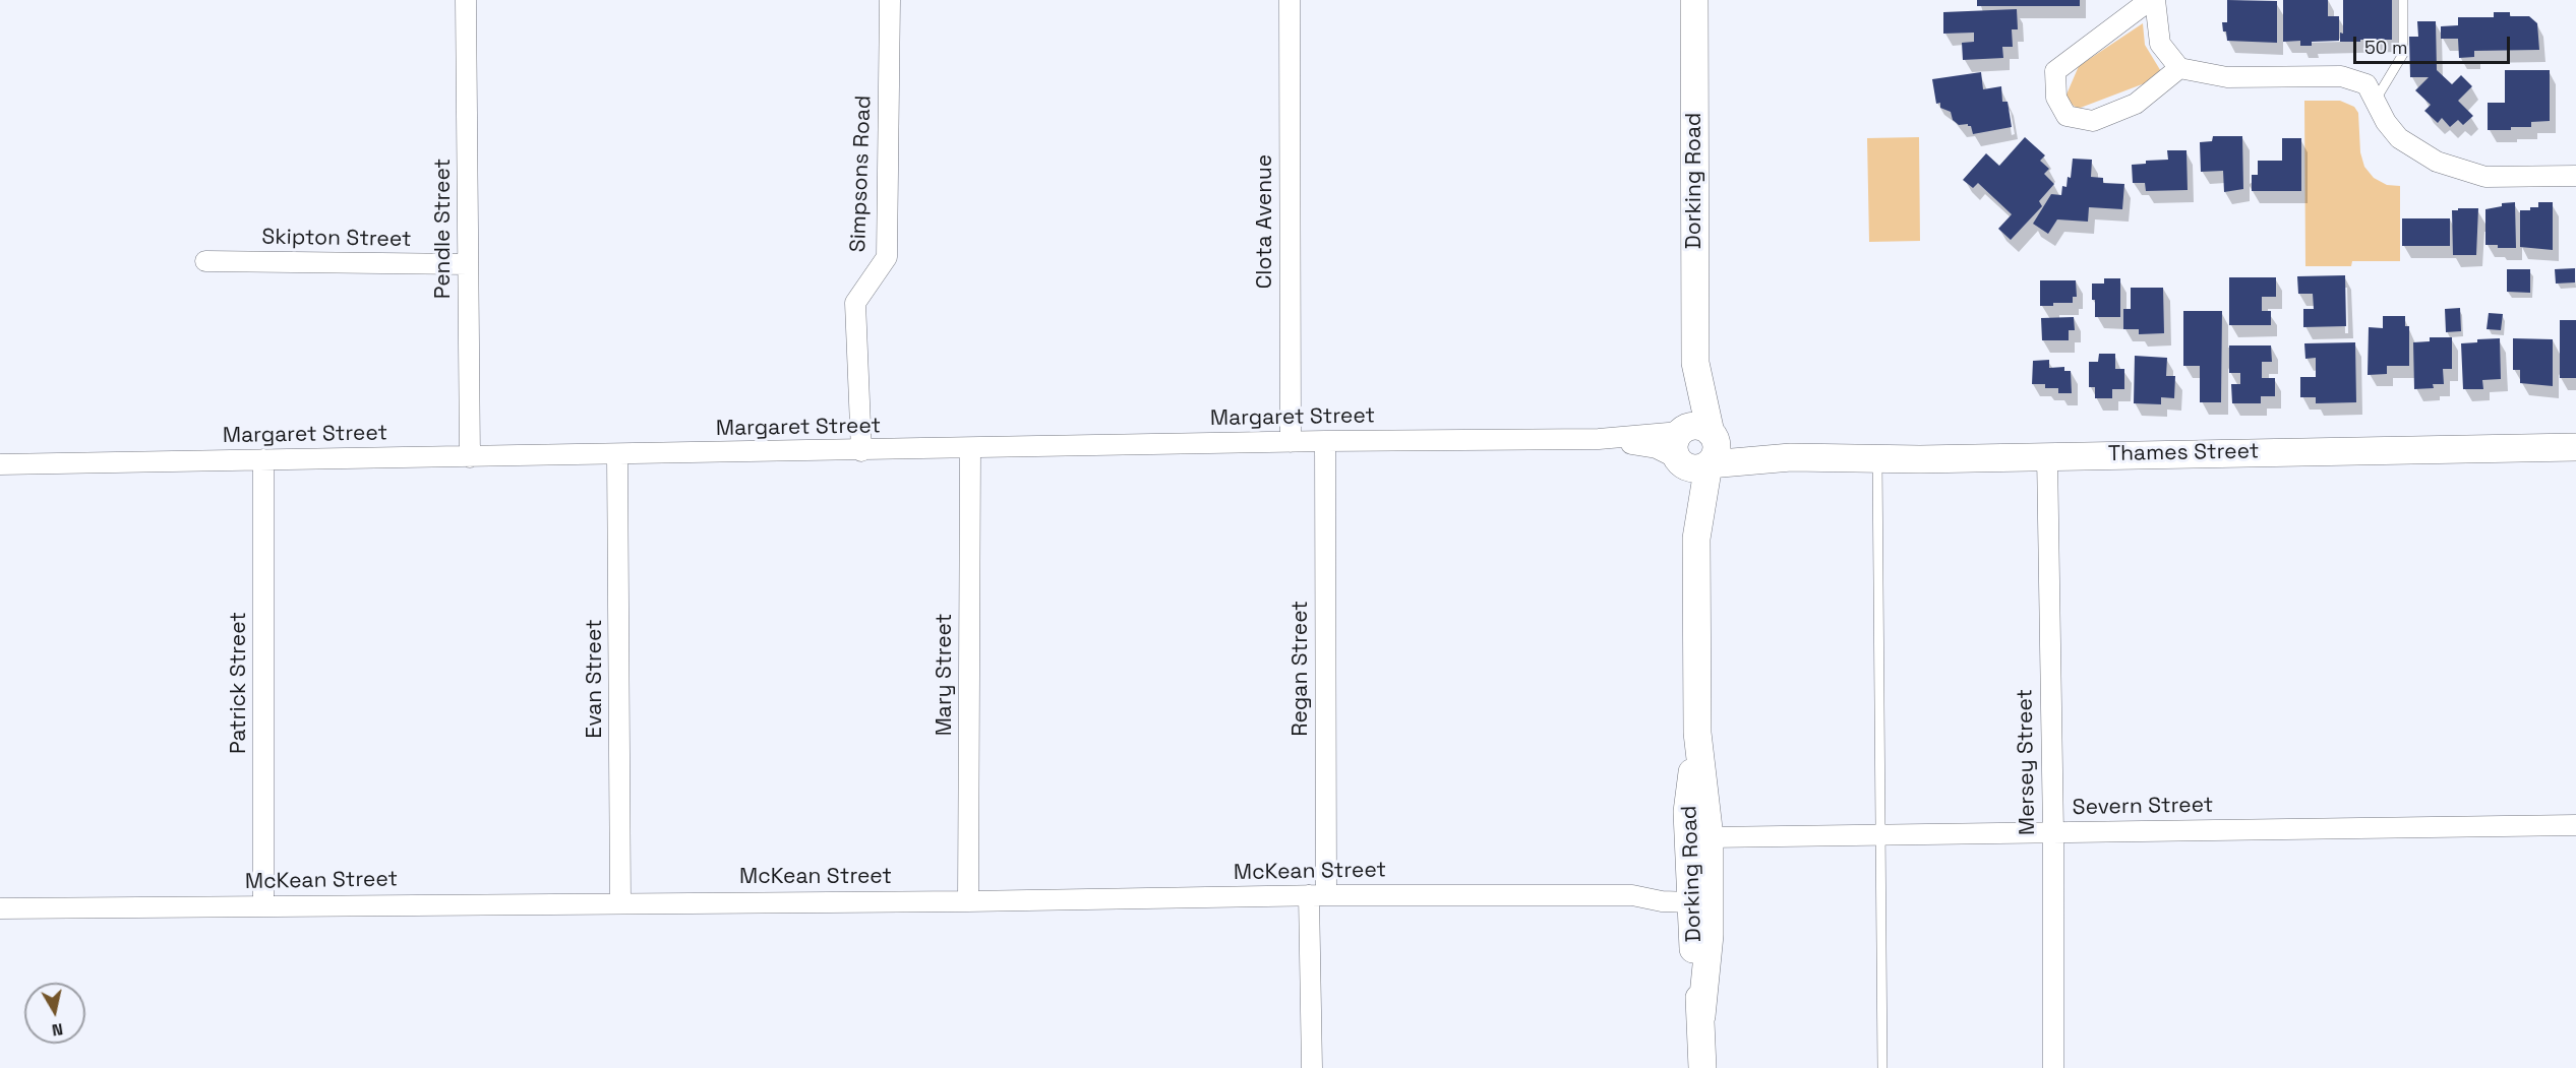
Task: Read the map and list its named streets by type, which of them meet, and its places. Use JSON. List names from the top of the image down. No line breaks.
{"streets":{"main road":["Dorking Road","Thames Street"],"street":["Simpsons Road","Clota Avenue","Pendle Street","Skipton Street","Margaret Street","Regan Street","Mary Street","Evan Street","Patrick Street","Mersey Street","Severn Street","McKean Street"]},"crossings":[["Simpsons Road","Margaret Street"],["Dorking Road","Margaret Street"],["Dorking Road","Thames Street"],["Dorking Road","Severn Street"],["Dorking Road","McKean Street"],["Clota Avenue","Margaret Street"],["Pendle Street","Skipton Street"],["Pendle Street","Margaret Street"],["Margaret Street","Thames Street"],["Margaret Street","Regan Street"],["Margaret Street","Mary Street"],["Margaret Street","Evan Street"],["Margaret Street","Patrick Street"],["Thames Street","Mersey Street"],["Regan Street","McKean Street"],["Mary Street","McKean Street"],["Evan Street","McKean Street"],["Patrick Street","McKean Street"],["Mersey Street","Severn Street"]],"scale_bar":"50 m","north":"bottom"}
